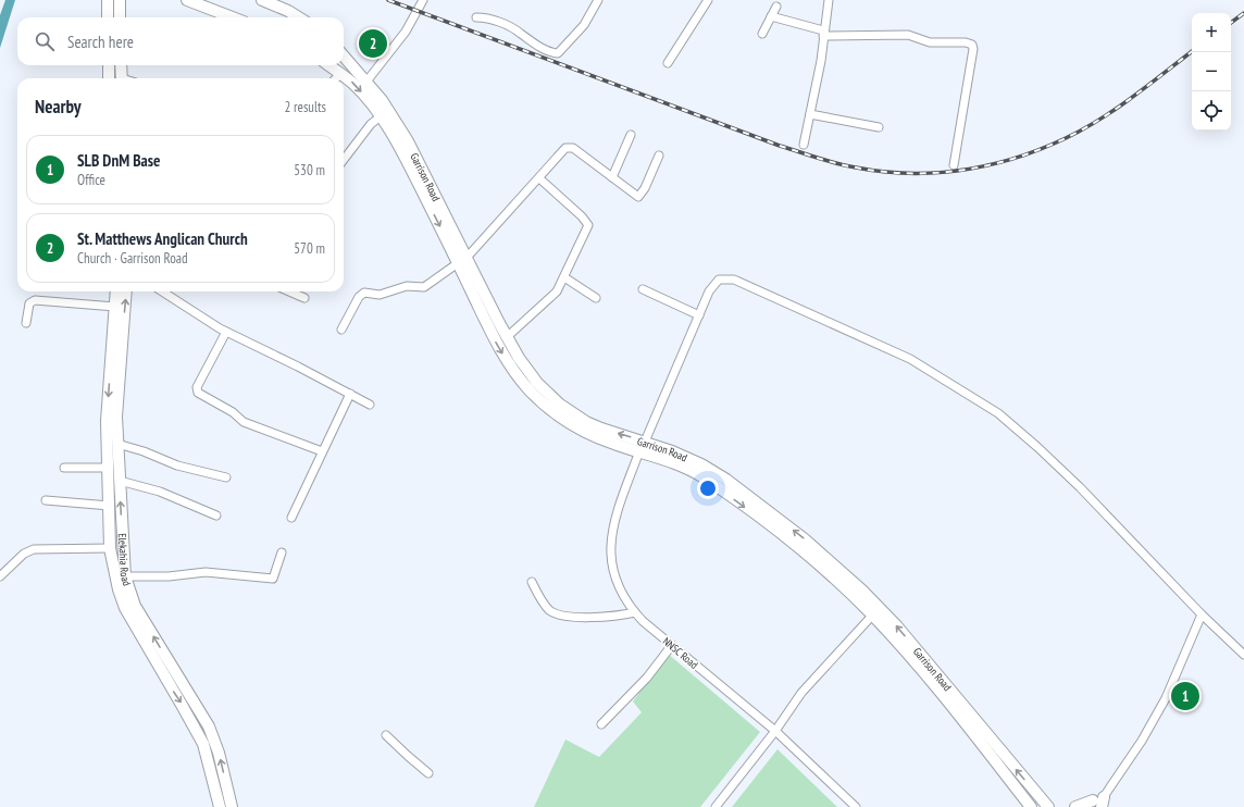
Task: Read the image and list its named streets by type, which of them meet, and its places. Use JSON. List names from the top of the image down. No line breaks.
{"streets":{"main road":["Garrison Road","Elekahia Road"],"street":["NNSC Road"]},"crossings":[["Garrison Road","NNSC Road"]],"page":{"map_buttons":["+","−"],"search":"Search here","pins":["2","1"],"heading":["Nearby","2 results"],"list":[{"mark":"1","name":"SLB DnM Base","note":"Office","value":"530 m"},{"mark":"2","name":"St. Matthews Anglican Church","note":"Church · Garrison Road","value":"570 m"}]}}
